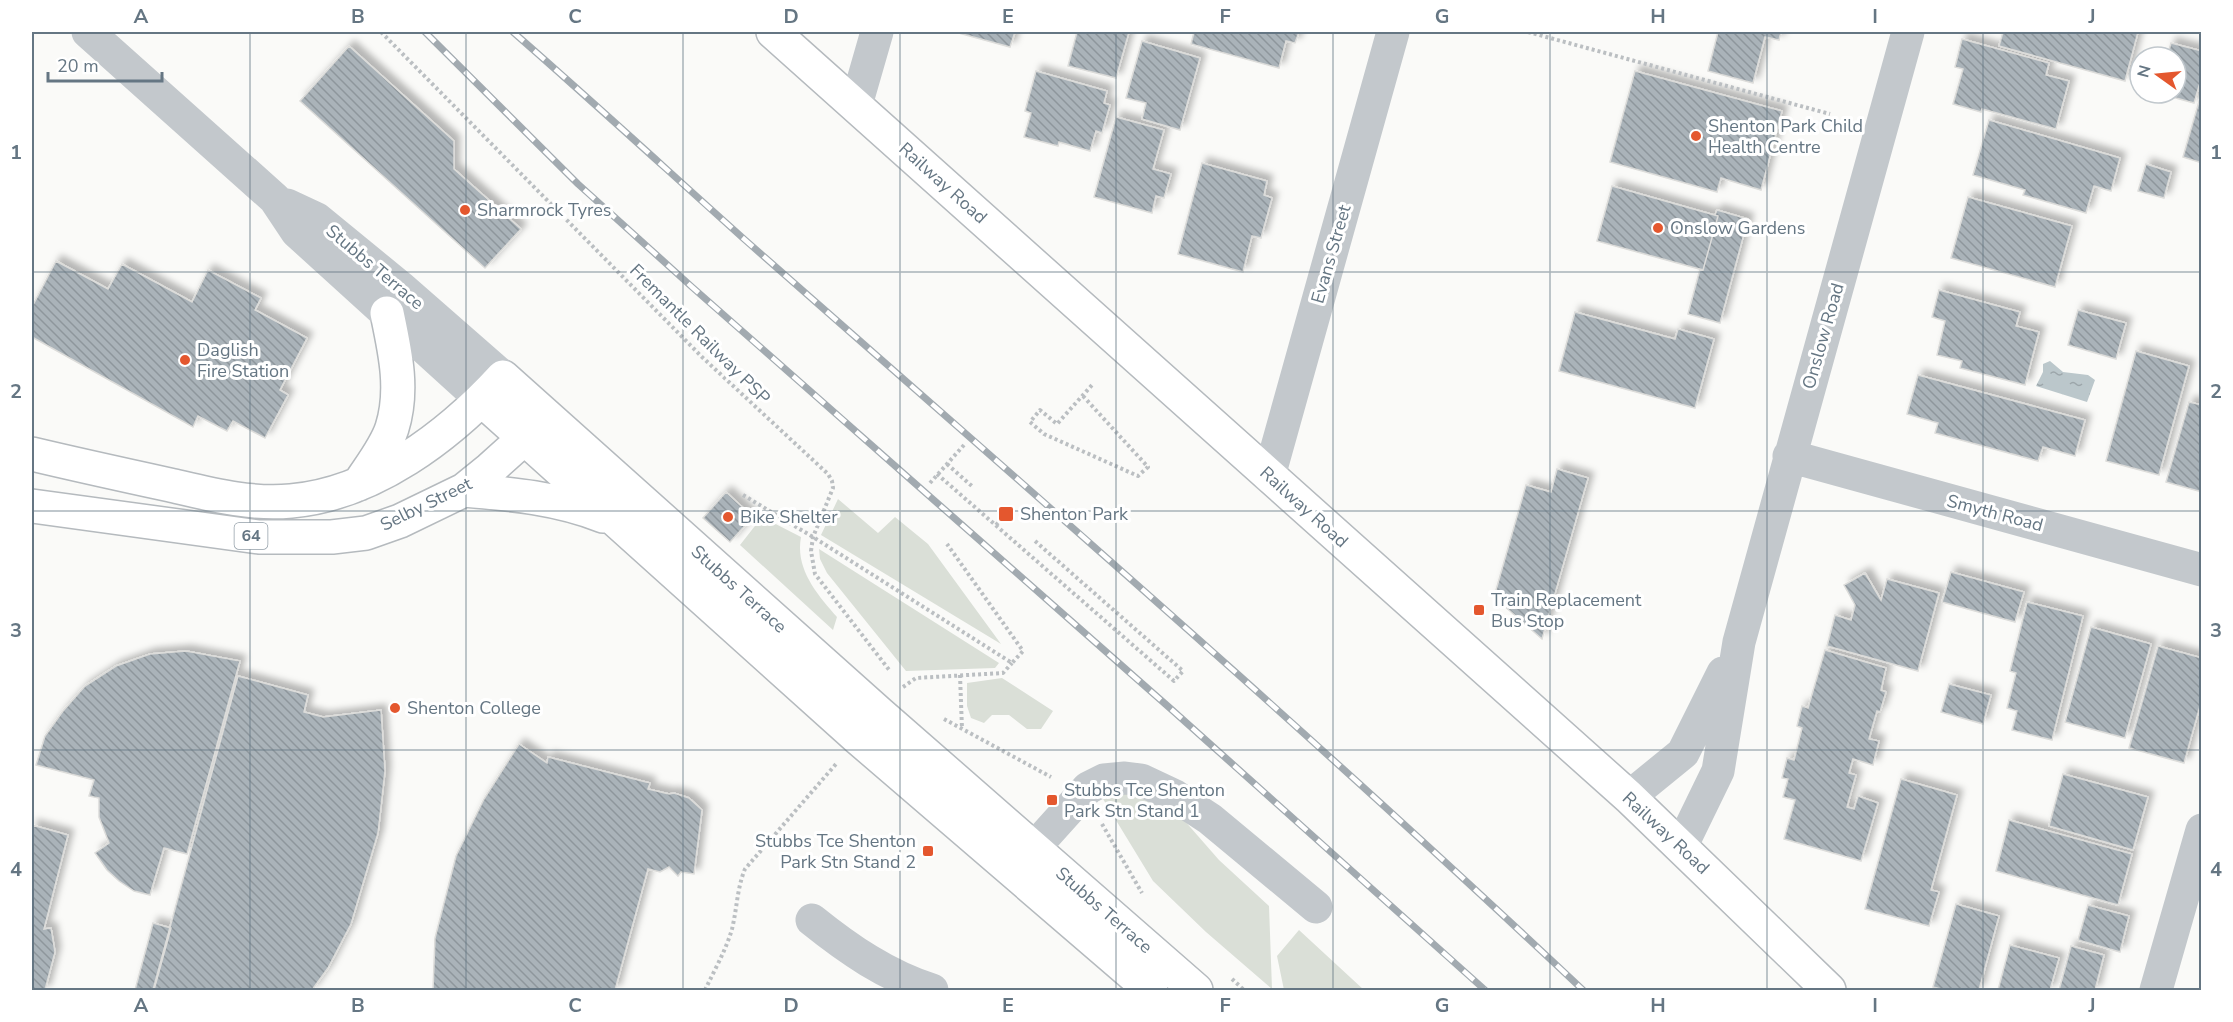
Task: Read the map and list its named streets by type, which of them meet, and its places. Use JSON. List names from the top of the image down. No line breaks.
{"streets":{"main road":["Railway Road","Stubbs Terrace","Selby Street","64"],"street":["Evans Street","Onslow Road","Smyth Road"],"path":["Fremantle Railway PSP"]},"crossings":[["Railway Road","Evans Street"],["Railway Road","Onslow Road"],["Stubbs Terrace","Selby Street"],["Stubbs Terrace","64"],["Onslow Road","Smyth Road"]],"places":{"other":["Shenton Park Child Health Centre","Sharmrock Tyres","Onslow Gardens","Daglish Fire Station","Bike Shelter","Shenton College"],"transit":["Shenton Park","Train Replacement Bus Stop","Stubbs Tce Shenton Park Stn Stand 1","Stubbs Tce Shenton Park Stn Stand 2"]},"scale_bar":"20 m","north":"left","grid":{"columns":["A","B","C","D","E","F","G","H","I","J"],"rows":["1","2","3","4"]}}
